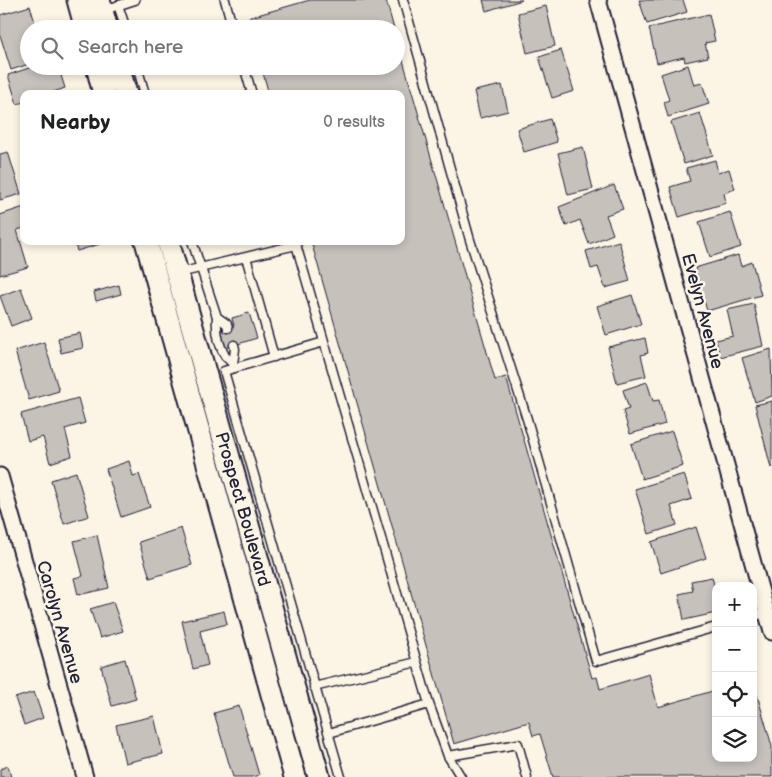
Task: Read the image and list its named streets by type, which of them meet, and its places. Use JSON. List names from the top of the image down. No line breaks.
{"streets":{"main road":["Prospect Boulevard"],"street":["Evelyn Avenue","Carolyn Avenue"]},"page":{"search":"Search here","heading":["Nearby","0 results"],"map_buttons":["+","−"]}}
